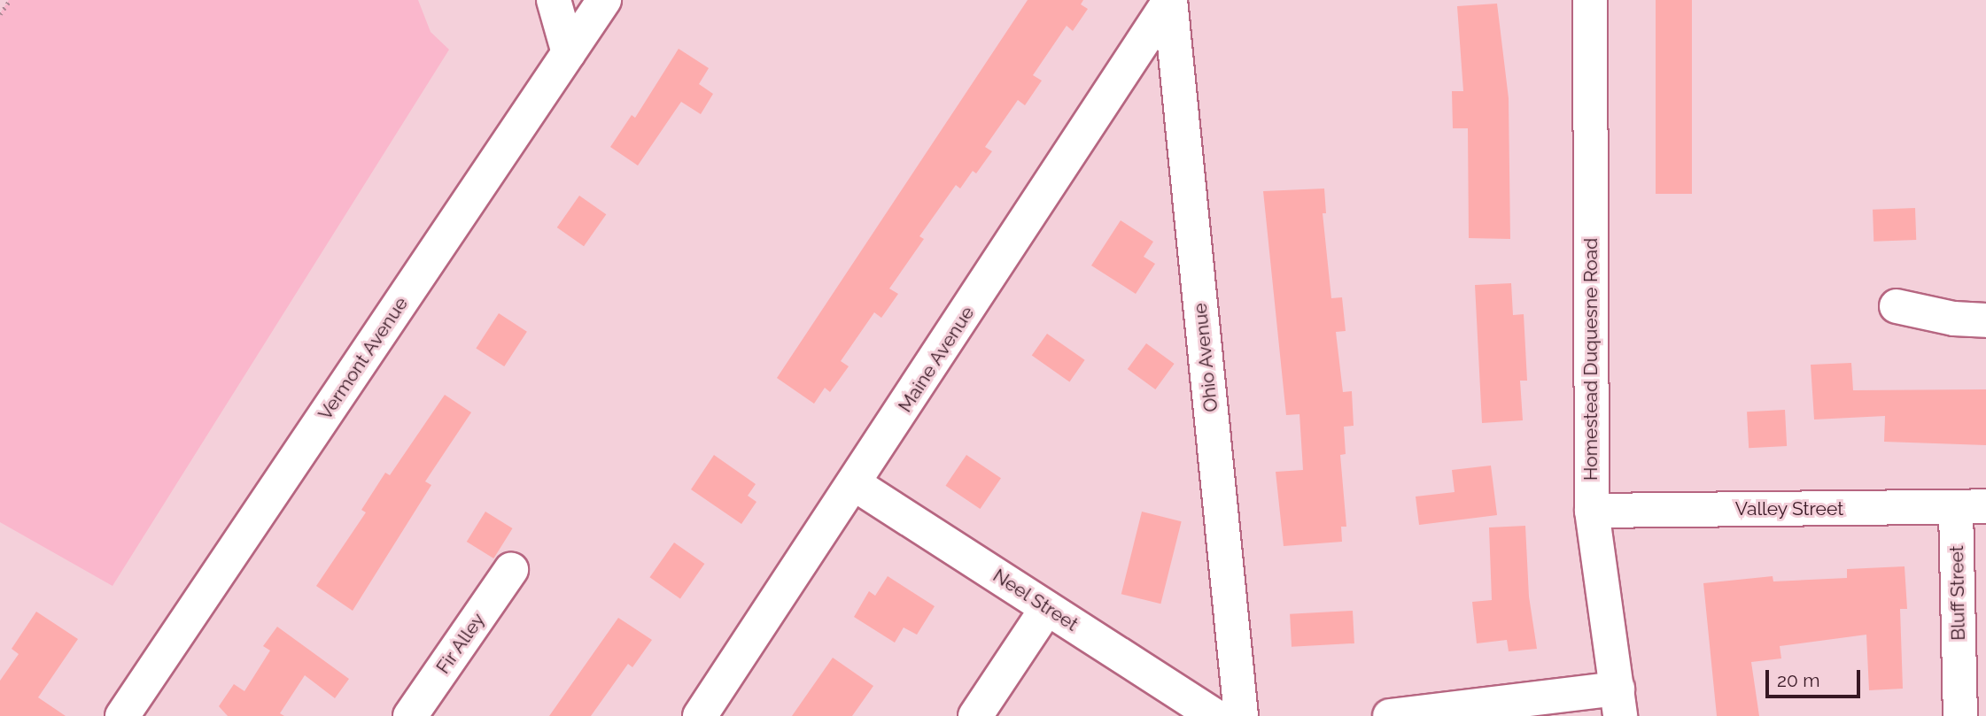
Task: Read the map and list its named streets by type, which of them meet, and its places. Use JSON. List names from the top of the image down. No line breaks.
{"streets":{"street":["Ohio Avenue","Vermont Avenue","Maine Avenue","Homestead Duquesne Road","Valley Street","Bluff Street","Neel Street","Fir Alley"]},"crossings":[["Ohio Avenue","Maine Avenue"],["Maine Avenue","Neel Street"],["Homestead Duquesne Road","Valley Street"],["Valley Street","Bluff Street"]],"scale_bar":"20 m"}
